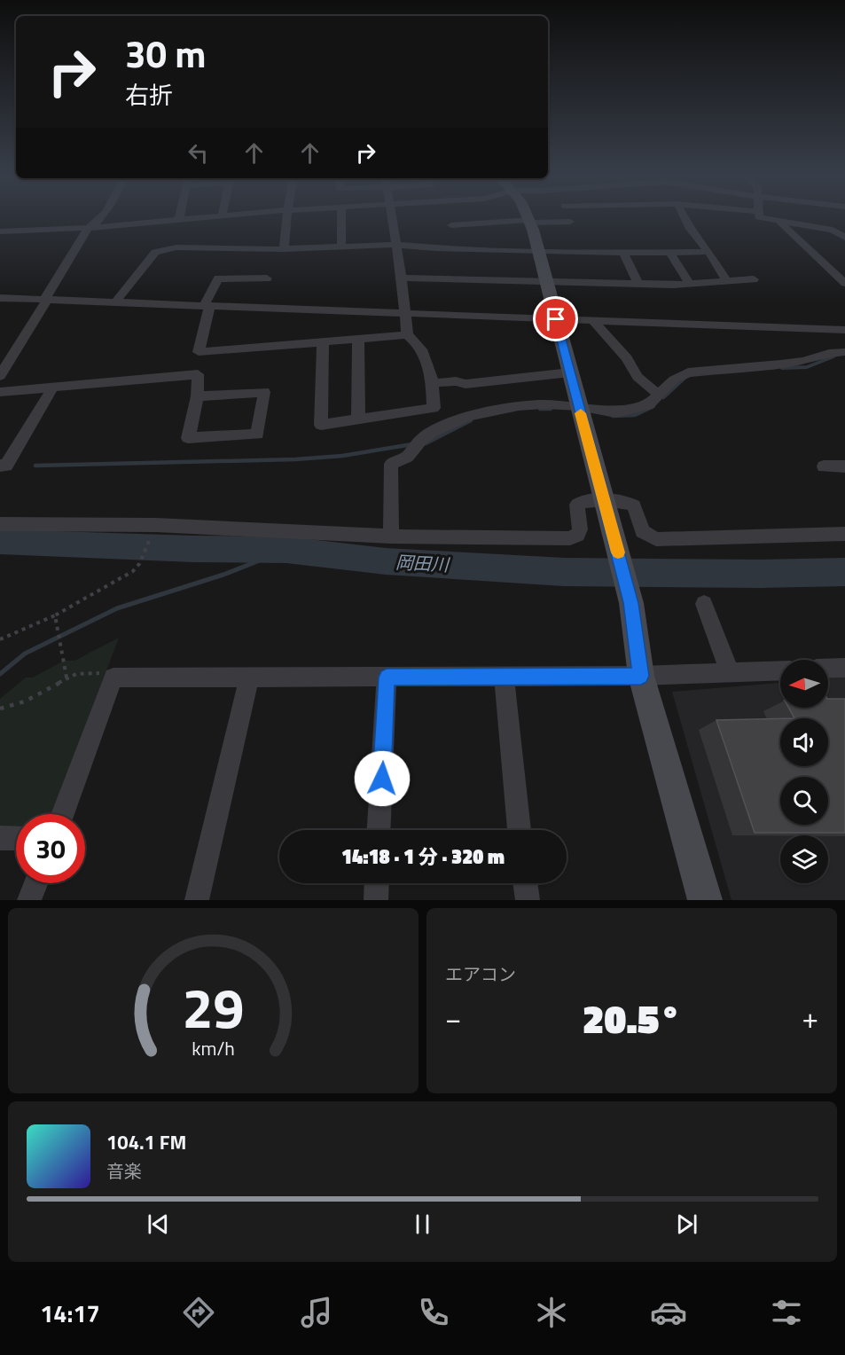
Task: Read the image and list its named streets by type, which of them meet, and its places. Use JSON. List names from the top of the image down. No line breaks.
{"water":["岡田川"],"north":"left","page":{"turn":["30 m","右折"],"limit":"30","trip":"14:18 · 1 分 · 320 m","tile":"エアコン","heat":["−","20.5°","+"],"song":["104.1 FM","音楽"],"tabs":"14:17","gauge":["29","km/h"]}}
